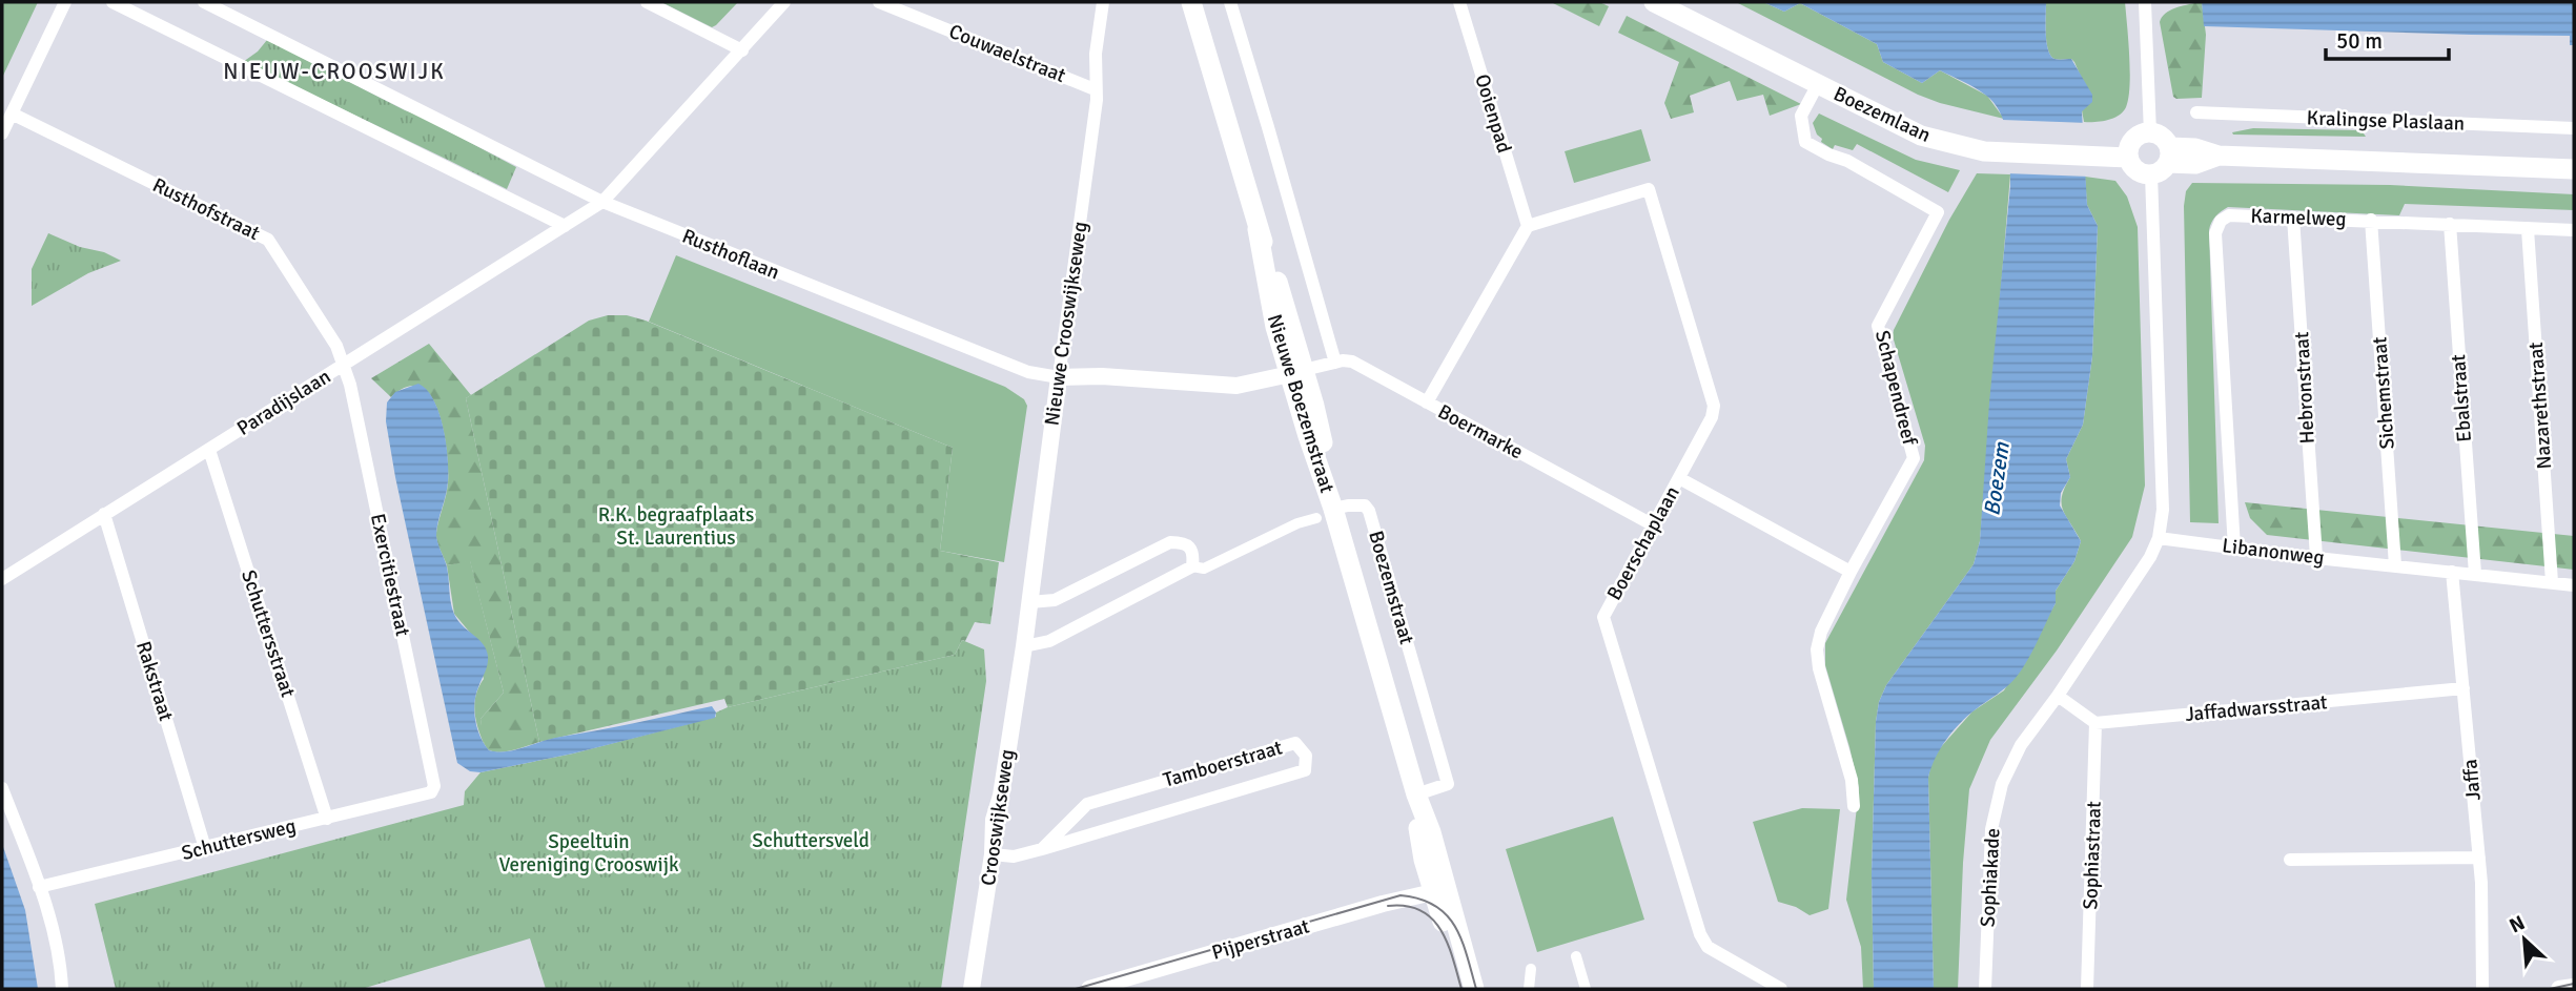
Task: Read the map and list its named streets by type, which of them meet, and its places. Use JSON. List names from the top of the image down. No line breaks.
{"streets":{"main road":["Boezemlaan","Kralingse Plaslaan","Nieuwe Boezemstraat","Boezemstraat"],"street":["Couwaelstraat","Ooienpad","Rusthofstraat","Karmelweg","Rusthoflaan","Nieuwe Crooswijkseweg","Schapendreef","Hebronstraat","Sichemstraat","Ebalstraat","Paradijslaan","Nazarethstraat","Boermarke","Boerschaplaan","Libanonweg","Exercitiestraat","Schuttersstraat","Rakstraat","Jaffadwarsstraat","Tamboerstraat","Jaffa","Crooswijkseweg","Schuttersweg","Sophiastraat","Sophiakade","Pijperstraat"]},"crossings":[["Couwaelstraat","Nieuwe Crooswijkseweg"],["Ooienpad","Boerschaplaan"],["Boezemlaan","Kralingse Plaslaan"],["Boezemlaan","Schapendreef"],["Rusthofstraat","Paradijslaan"],["Rusthofstraat","Exercitiestraat"],["Karmelweg","Hebronstraat"],["Karmelweg","Sichemstraat"],["Karmelweg","Ebalstraat"],["Karmelweg","Nazarethstraat"],["Karmelweg","Libanonweg"],["Rusthoflaan","Nieuwe Crooswijkseweg"],["Rusthoflaan","Paradijslaan"],["Rusthoflaan","Nieuwe Boezemstraat"],["Rusthoflaan","Boermarke"],["Nieuwe Crooswijkseweg","Crooswijkseweg"],["Hebronstraat","Libanonweg"],["Sichemstraat","Libanonweg"],["Ebalstraat","Libanonweg"],["Paradijslaan","Exercitiestraat"],["Paradijslaan","Schuttersstraat"],["Paradijslaan","Rakstraat"],["Nieuwe Boezemstraat","Boermarke"],["Nieuwe Boezemstraat","Boezemstraat"],["Nazarethstraat","Libanonweg"],["Boermarke","Boerschaplaan"],["Libanonweg","Jaffa"],["Exercitiestraat","Schuttersweg"],["Boezemstraat","Pijperstraat"],["Schuttersstraat","Schuttersweg"],["Rakstraat","Schuttersweg"],["Jaffadwarsstraat","Jaffa"],["Jaffadwarsstraat","Sophiastraat"],["Tamboerstraat","Crooswijkseweg"]],"districts":["NIEUW-CROOSWIJK"],"water":["Boezem"],"parks":["R.K. begraafplaats St. Laurentius","Schuttersveld","Speeltuin Vereniging Crooswijk"],"scale_bar":"50 m","north":"top left"}
